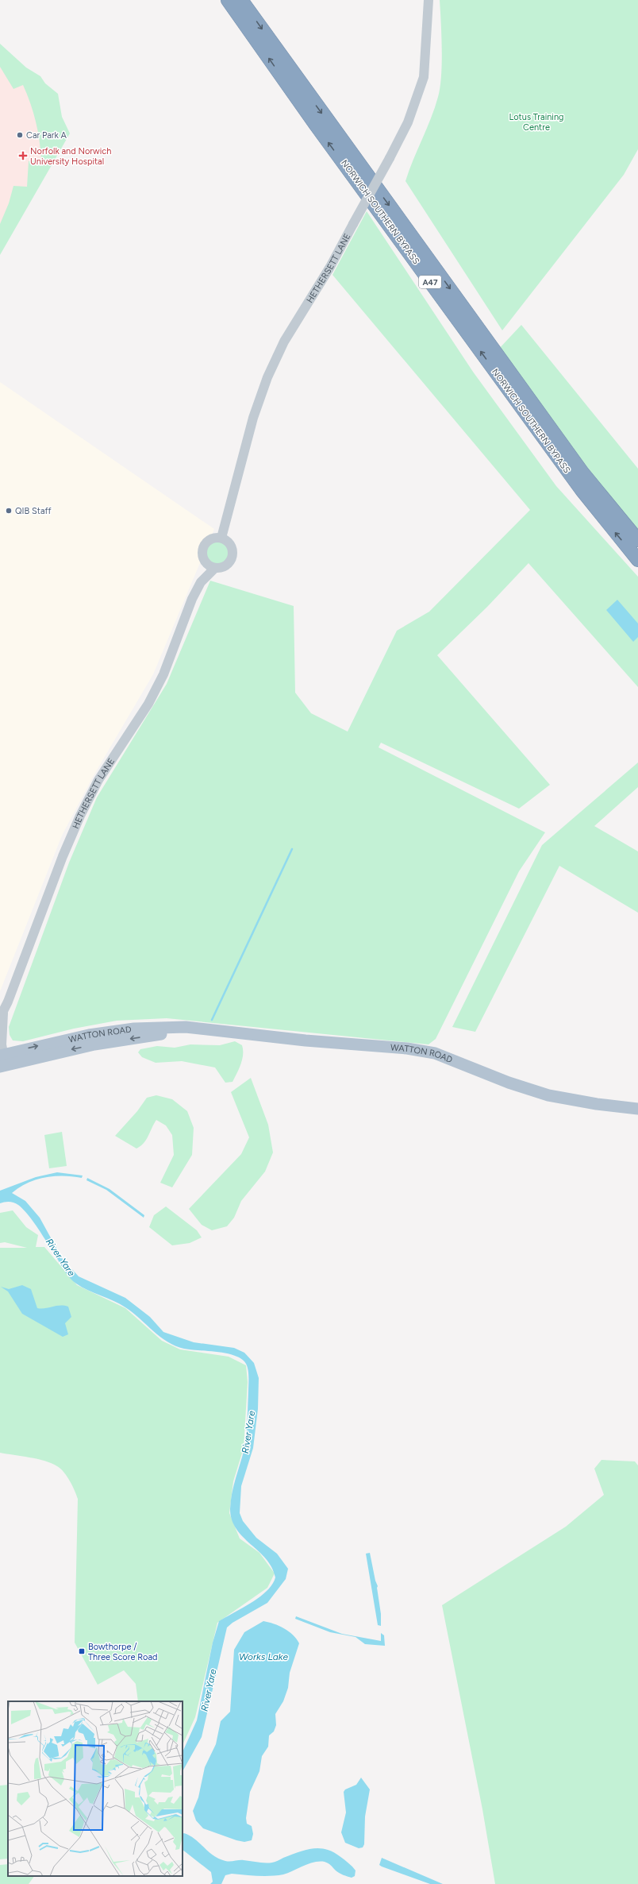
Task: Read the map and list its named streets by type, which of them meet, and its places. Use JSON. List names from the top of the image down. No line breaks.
{"streets":{"highway":["NORWICH SOUTHERN BYPASS","A47"],"main road":["WATTON ROAD"],"street":["HETHERSETT LANE"]},"crossings":[["HETHERSETT LANE","WATTON ROAD"]],"water":["River Yare","Works Lake"],"parks":["Lotus Training Centre"],"places":{"other":["Car Park A","QIB Staff"],"health":["Norfolk and Norwich University Hospital"],"transit":["Bowthorpe / Three Score Road"]}}
